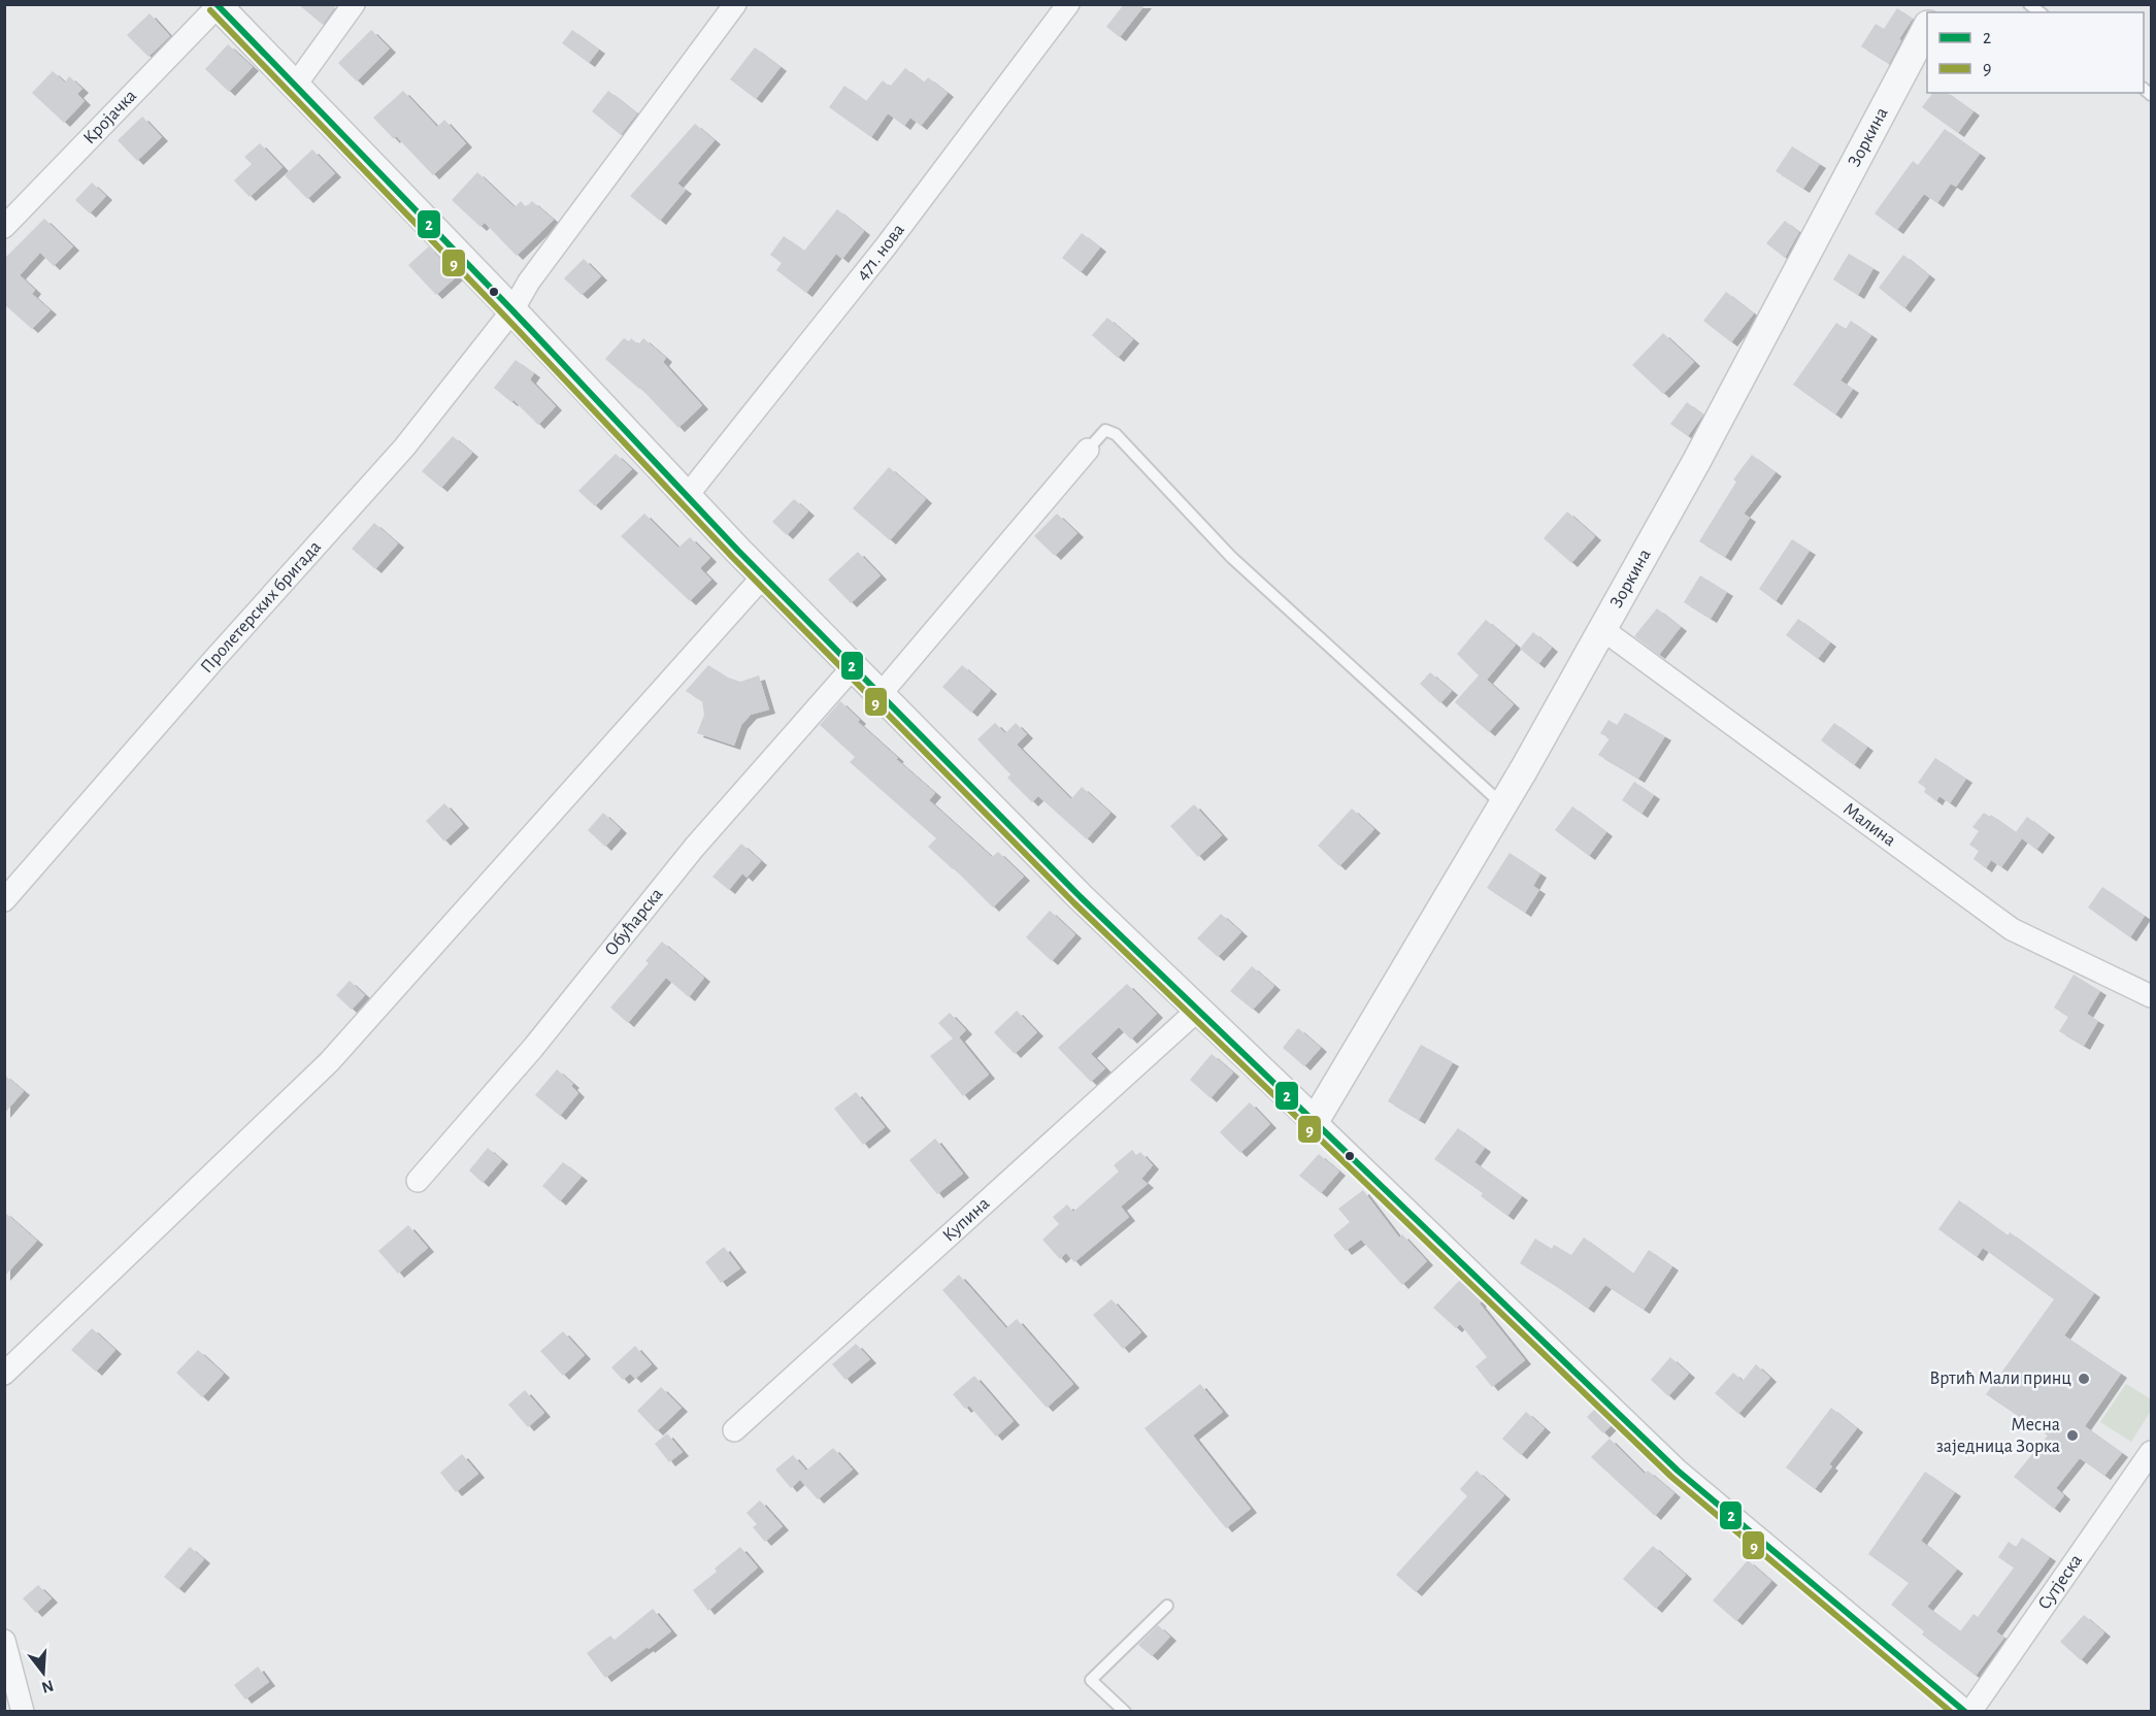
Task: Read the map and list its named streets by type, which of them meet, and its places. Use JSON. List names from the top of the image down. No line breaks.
{"streets":{"street":["Кројачка","Зоркина","471. нова","Пролетерских бригада","Малина","Обућарска","Купина","Сутјеска"]},"crossings":[["Зоркина","Малина"]],"places":["Вртић Мали принц","Месна заједница Зорка"],"lines":["transit line 2","transit line 9"],"legend":["2","9"],"north":"bottom"}
